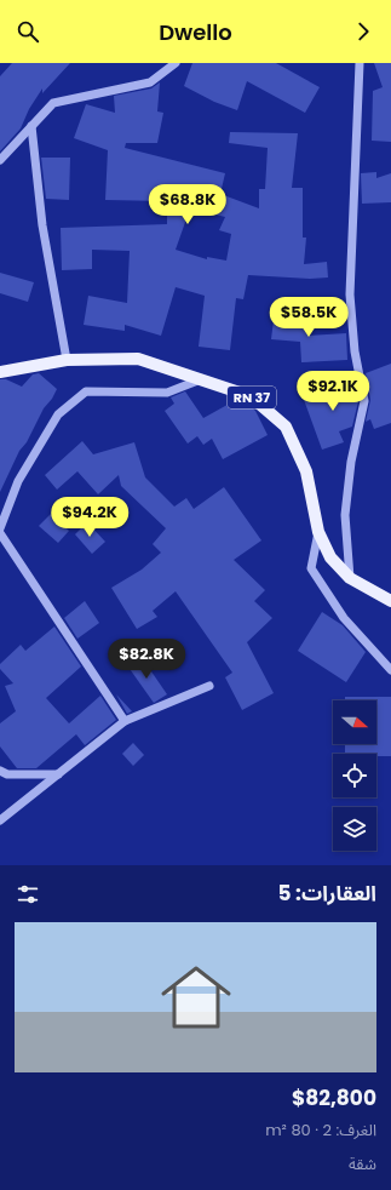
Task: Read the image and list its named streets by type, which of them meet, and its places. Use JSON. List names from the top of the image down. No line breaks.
{"streets":{"main road":["RN 37"]},"north":"right","page":{"header":"Dwello","price":["$68.8K","$58.5K","$92.1K","$94.2K","$82.8K"],"heading":"العقارات: 5","list":[{"name":"$82,800","note":"الغرف: 2 · 80 m² · شقة"}]}}
